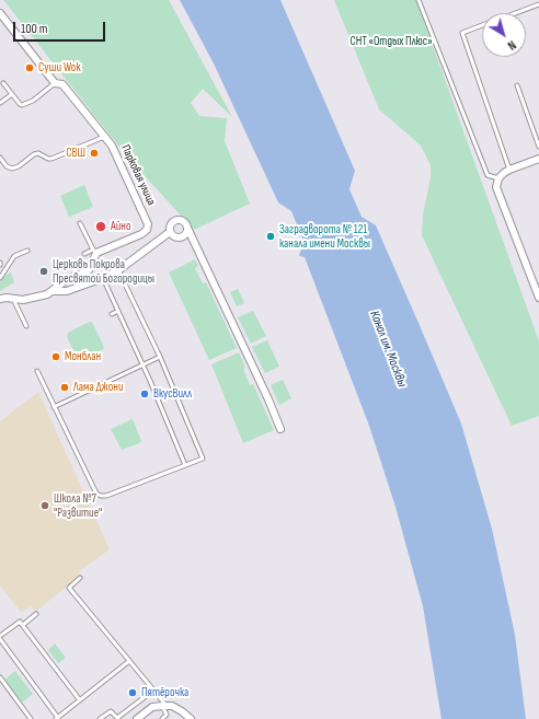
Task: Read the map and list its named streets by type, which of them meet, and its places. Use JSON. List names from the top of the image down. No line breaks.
{"streets":{"street":["Парковая улица"]},"water":["Канал им. Москвы"],"parks":["СНТ «Отдых Плюс»"],"places":["Суши Wok","СВШ","Айно","Заградворота № 121 канала имени Москвы","Церковь Покрова Пресвятой Богородицы","Монблан","Лама Джони","ВкусВилл","Школа №7 \"Развитие\"","Пятёрочка"],"scale_bar":"100 m","north":"bottom right"}
